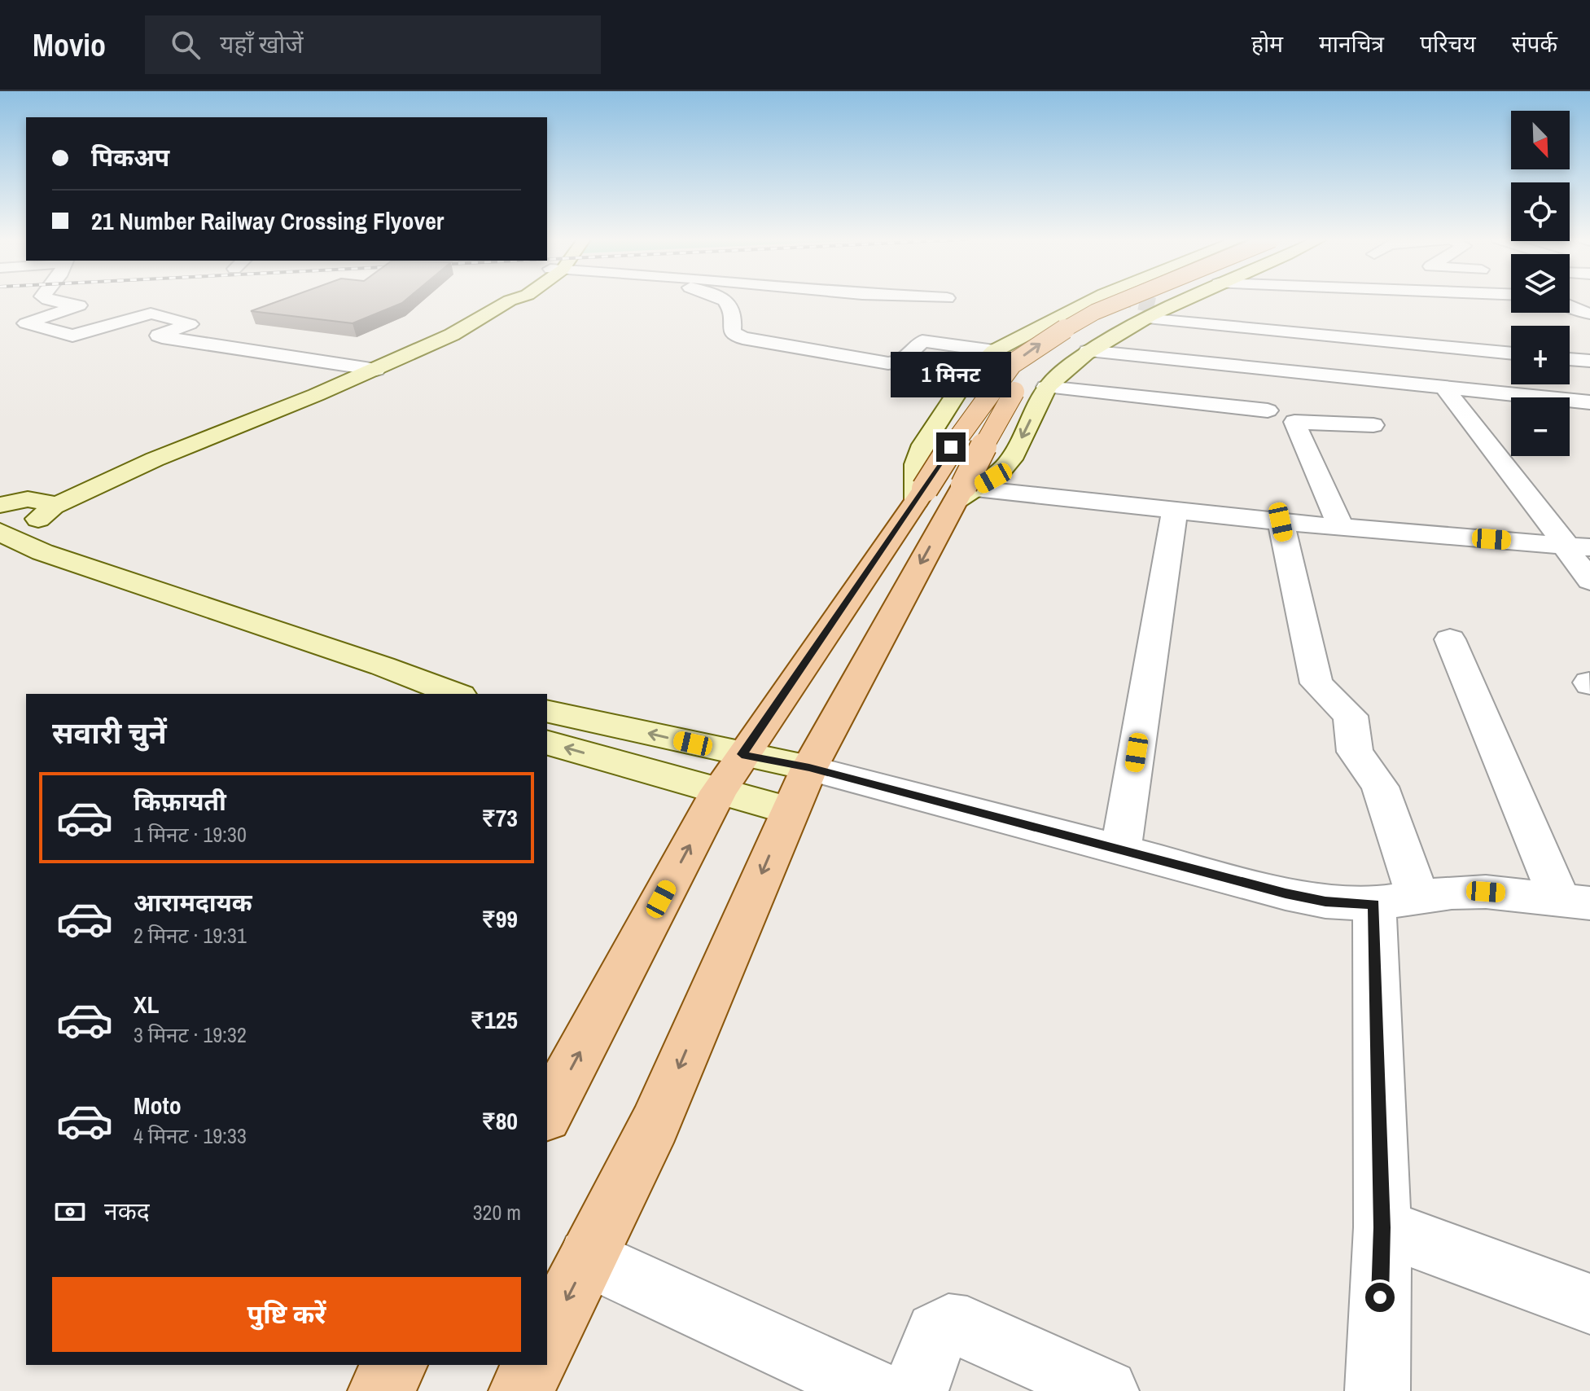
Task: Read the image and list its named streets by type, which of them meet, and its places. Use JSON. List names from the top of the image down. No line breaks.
{"north":"bottom right","page":{"header":"Movio","search":"यहाँ खोजें","nav":["होम","मानचित्र","परिचय","संपर्क"],"map_buttons":["+","−"],"banner":["पिकअप","21 Number Railway Crossing Flyover"],"bubble":"1 मिनट","heading":"सवारी चुनें","list":[{"name":"किफ़ायती","note":"1 मिनट · 19:30","value":"₹73"},{"name":"आरामदायक","note":"2 मिनट · 19:31","value":"₹99"},{"name":"XL","note":"3 मिनट · 19:32","value":"₹125"},{"name":"Moto","note":"4 मिनट · 19:33","value":"₹80"}],"pay":["नकद","320 m"],"buttons":"पुष्टि करें"}}
